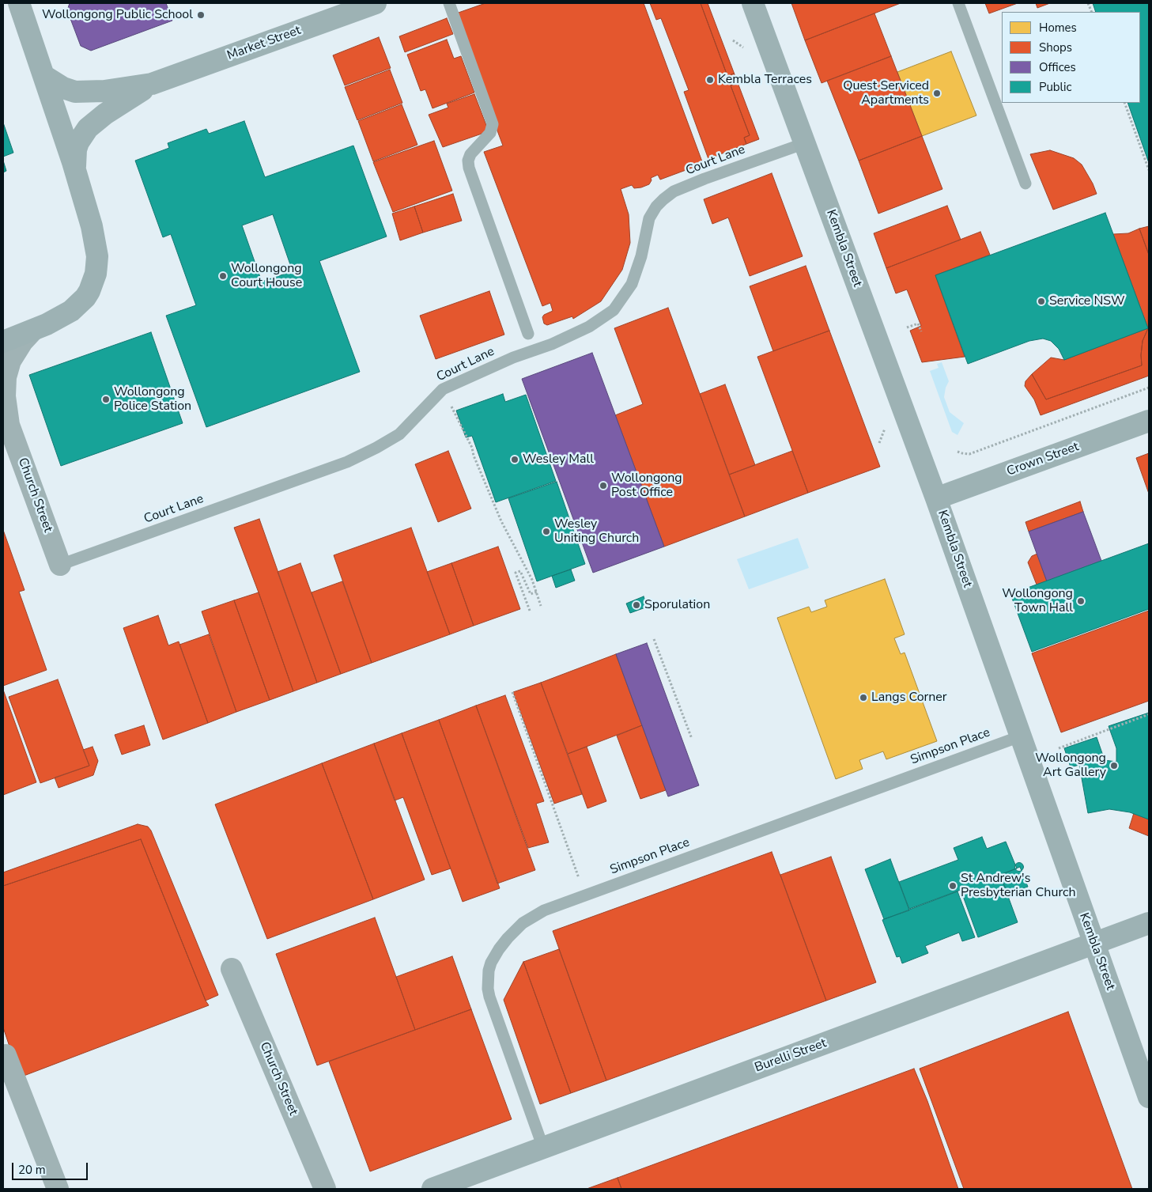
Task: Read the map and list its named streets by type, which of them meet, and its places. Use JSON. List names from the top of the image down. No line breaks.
{"streets":{"main road":["Market Street","Kembla Street","Crown Street","Burelli Street"],"street":["Church Street"],"lane":["Court Lane","Simpson Place"]},"crossings":[["Market Street","Church Street"],["Court Lane","Kembla Street"],["Court Lane","Church Street"],["Kembla Street","Crown Street"],["Kembla Street","Simpson Place"],["Kembla Street","Burelli Street"],["Simpson Place","Burelli Street"]],"places":["Wollongong Public School","Kembla Terraces","Quest Serviced Apartments","Wollongong Court House","Service NSW","Wollongong Police Station","Wesley Mall","Wollongong Post Office","Wesley Uniting Church","Wollongong Town Hall","Sporulation","Langs Corner","Wollongong Art Gallery","St Andrew's Presbyterian Church"],"legend":["Homes","Shops","Offices","Public"],"scale_bar":"20 m"}
